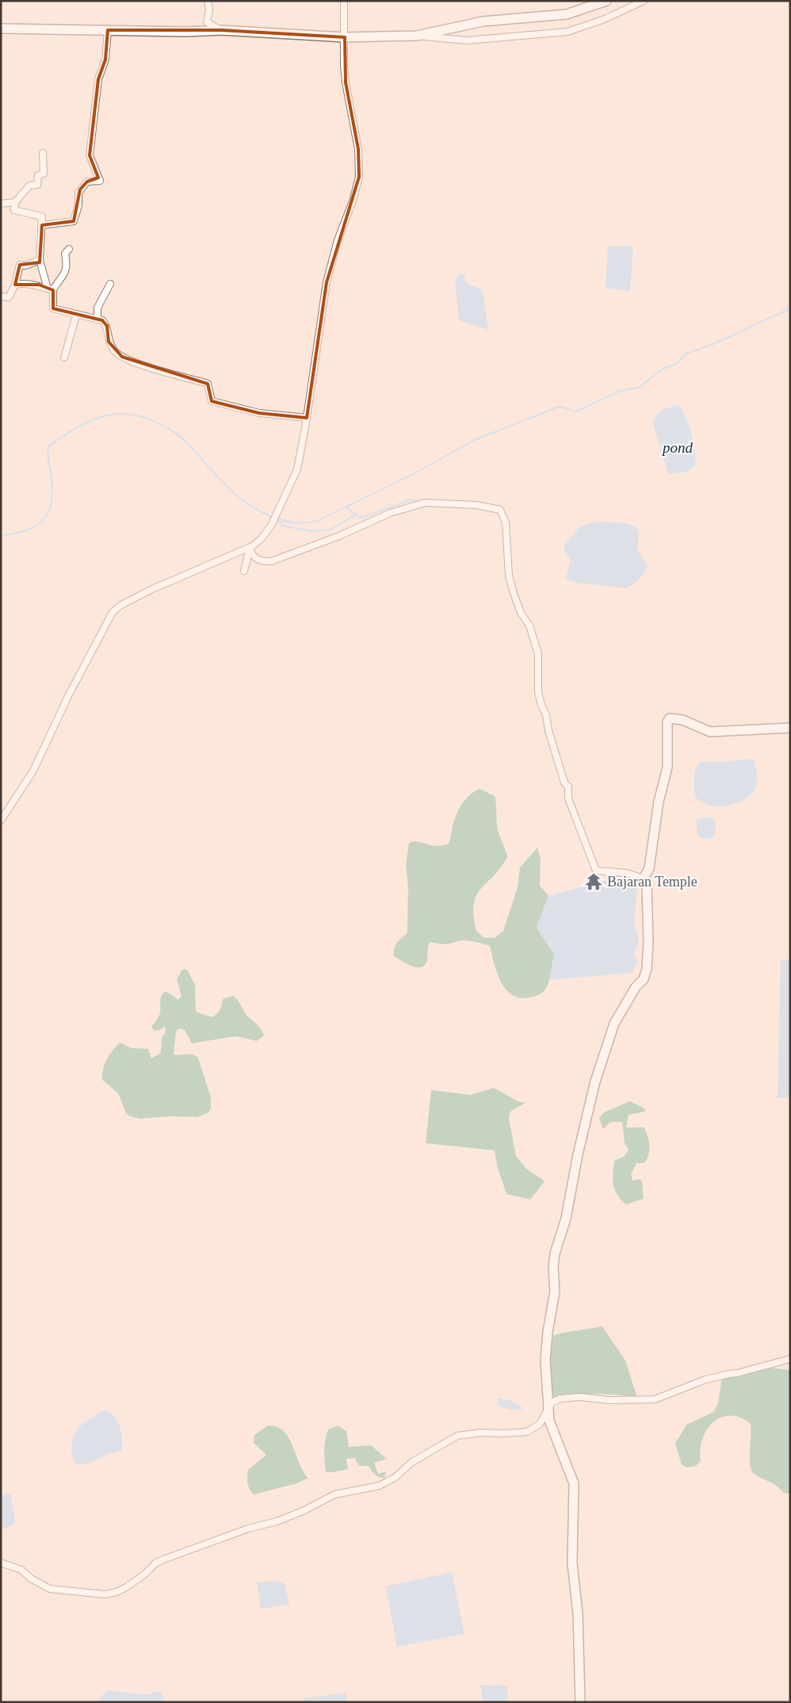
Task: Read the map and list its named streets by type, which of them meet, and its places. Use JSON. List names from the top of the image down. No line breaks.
{"water":["pond"],"places":{"temple":["Bajaran Temple"]}}
